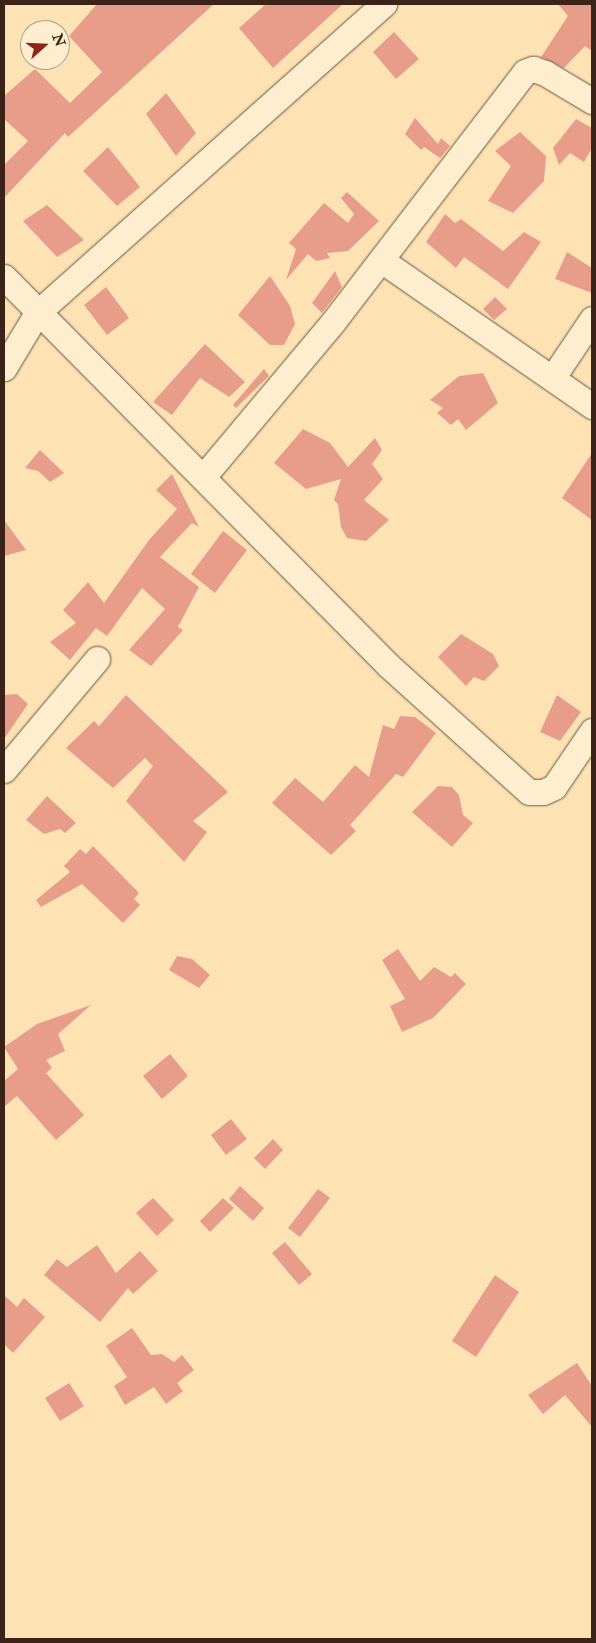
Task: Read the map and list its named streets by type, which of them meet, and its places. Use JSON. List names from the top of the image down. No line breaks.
{"north":"right"}
